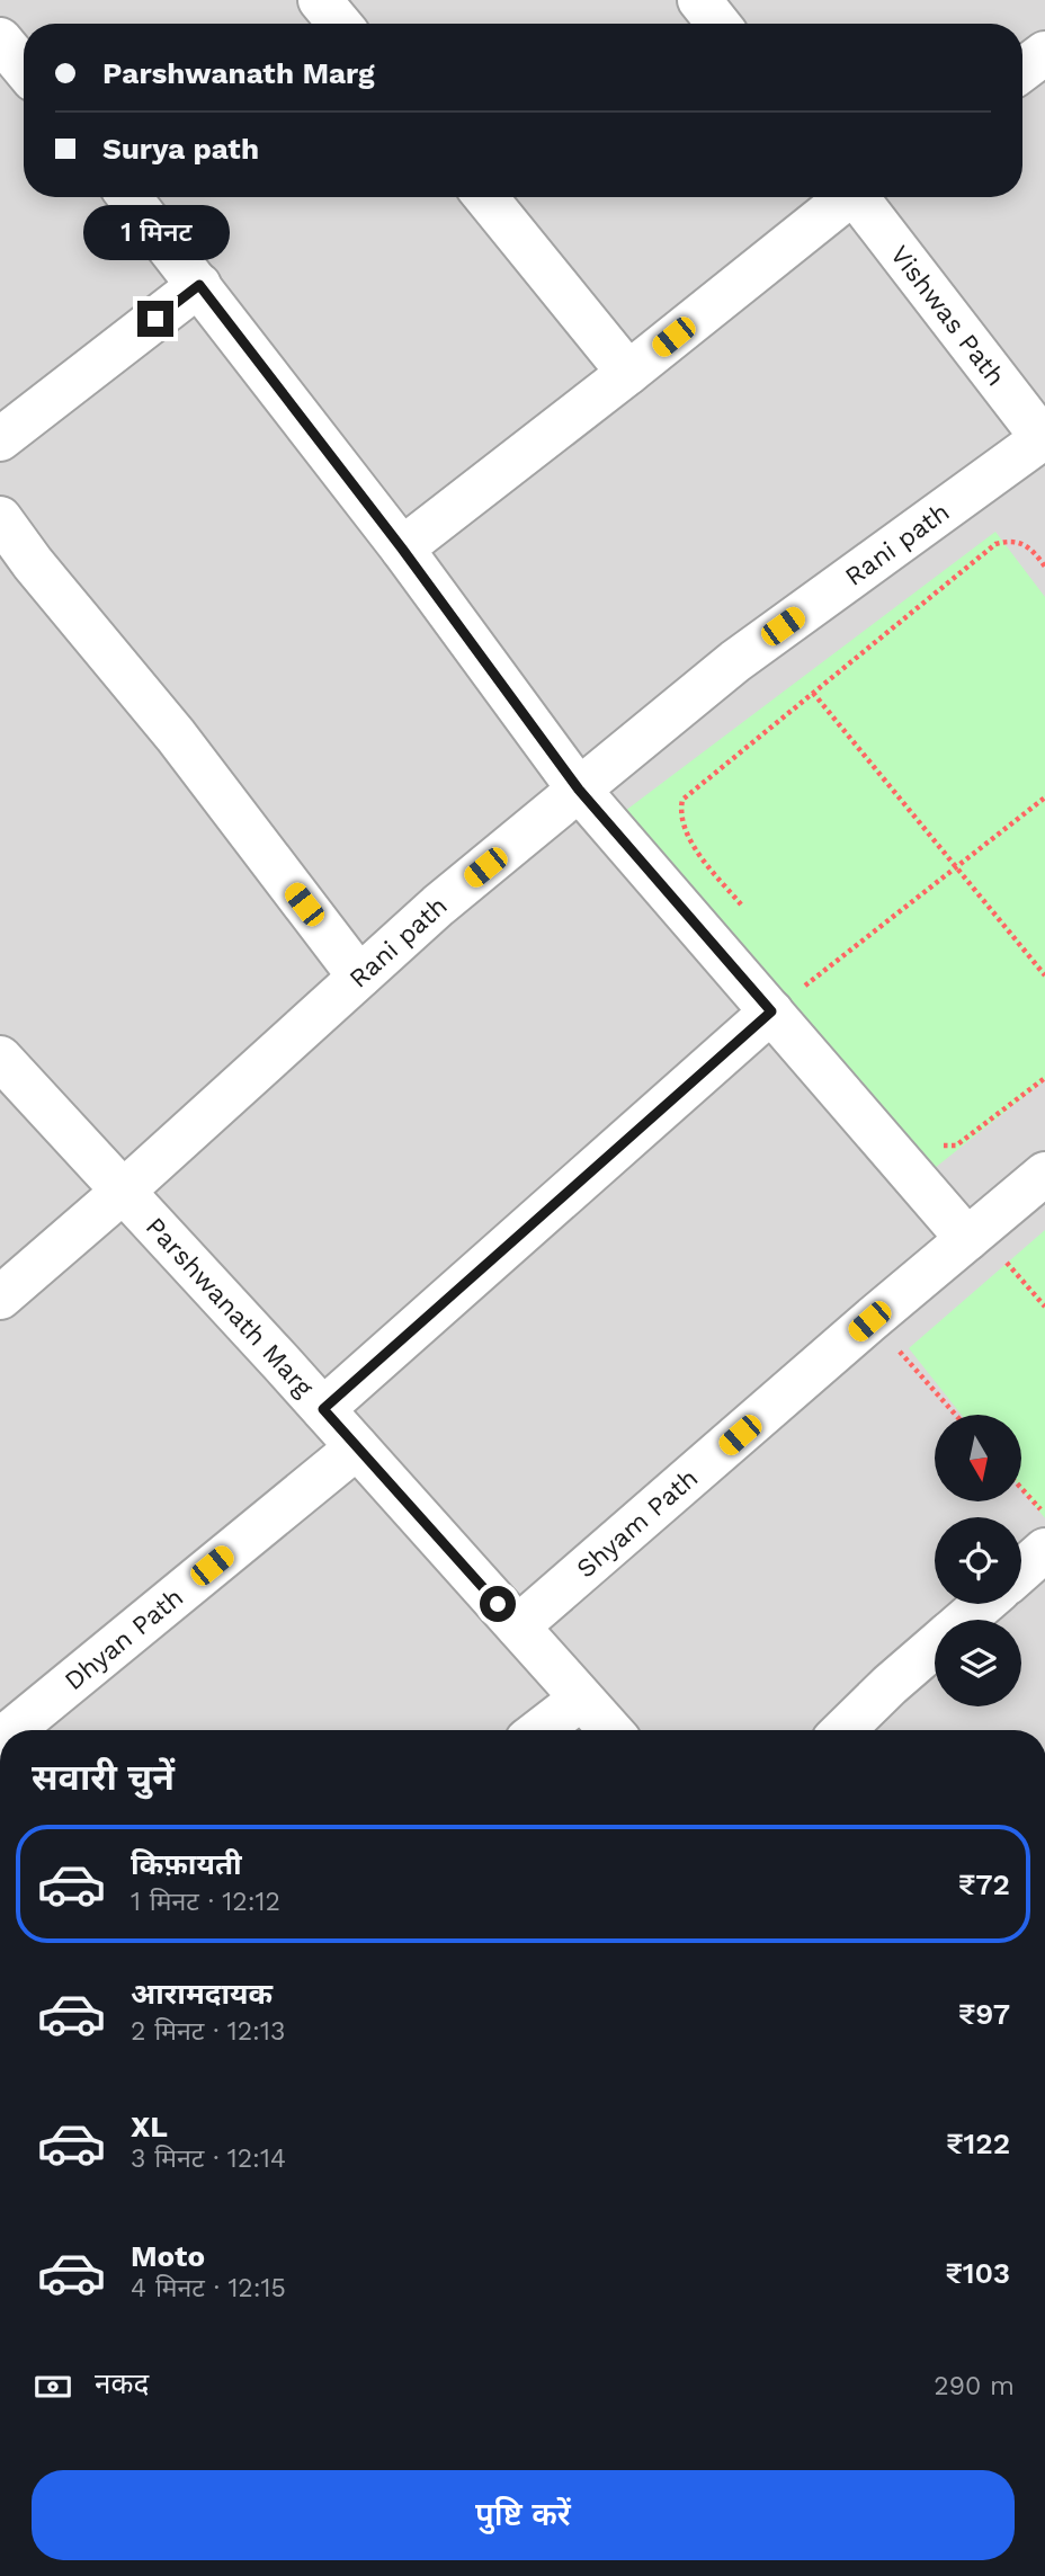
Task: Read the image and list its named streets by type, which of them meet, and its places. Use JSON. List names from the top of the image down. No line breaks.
{"streets":{"street":["Vishwas Path","Rani path","Parshwanath Marg","Shyam Path","Dhyan Path"]},"crossings":[["Vishwas Path","Rani path"],["Rani path","Parshwanath Marg"],["Parshwanath Marg","Shyam Path"],["Parshwanath Marg","Dhyan Path"]],"north":"bottom","page":{"banner":["Parshwanath Marg","Surya path"],"bubble":"1 मिनट","heading":"सवारी चुनें","list":[{"name":"किफ़ायती","note":"1 मिनट · 12:12","value":"₹72"},{"name":"आरामदायक","note":"2 मिनट · 12:13","value":"₹97"},{"name":"XL","note":"3 मिनट · 12:14","value":"₹122"},{"name":"Moto","note":"4 मिनट · 12:15","value":"₹103"}],"pay":["नकद","290 m"],"buttons":"पुष्टि करें"}}
